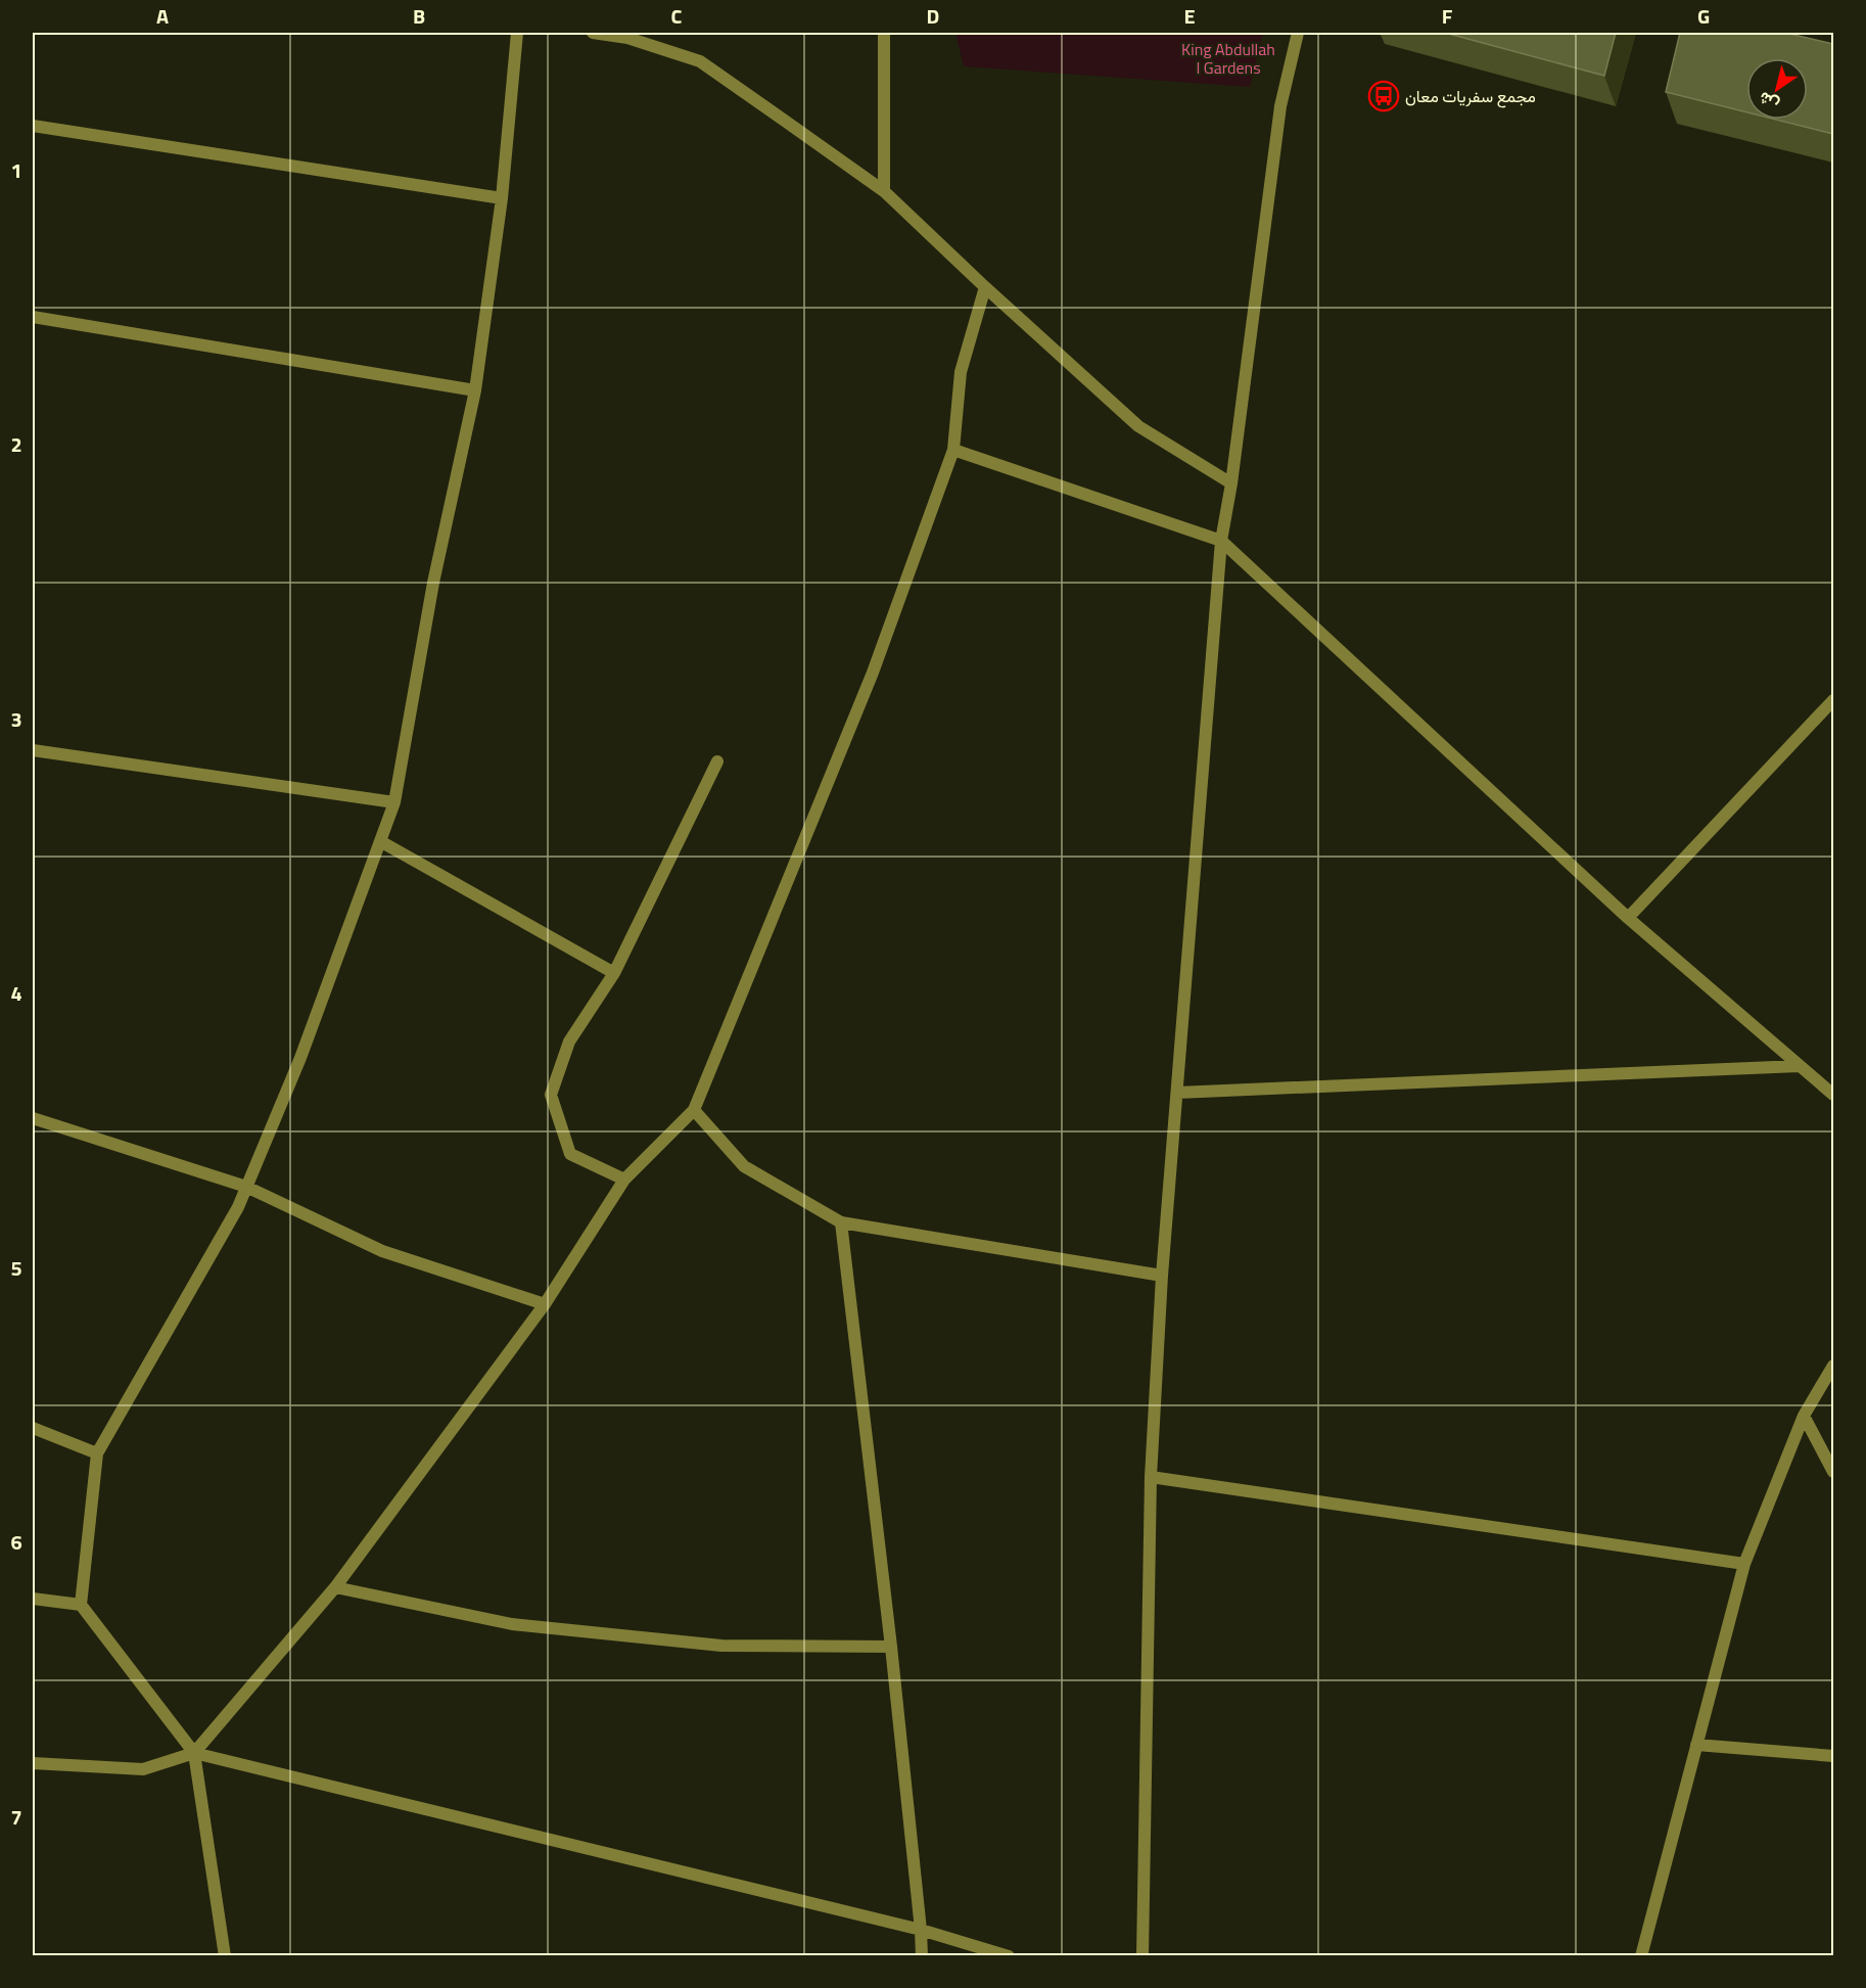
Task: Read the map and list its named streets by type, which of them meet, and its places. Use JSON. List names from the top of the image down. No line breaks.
{"parks":["King Abdullah I Gardens"],"places":{"bus stop":["مجمع سفريات معان"]},"north":"bottom left","grid":{"columns":["A","B","C","D","E","F","G"],"rows":["1","2","3","4","5","6","7"]}}
